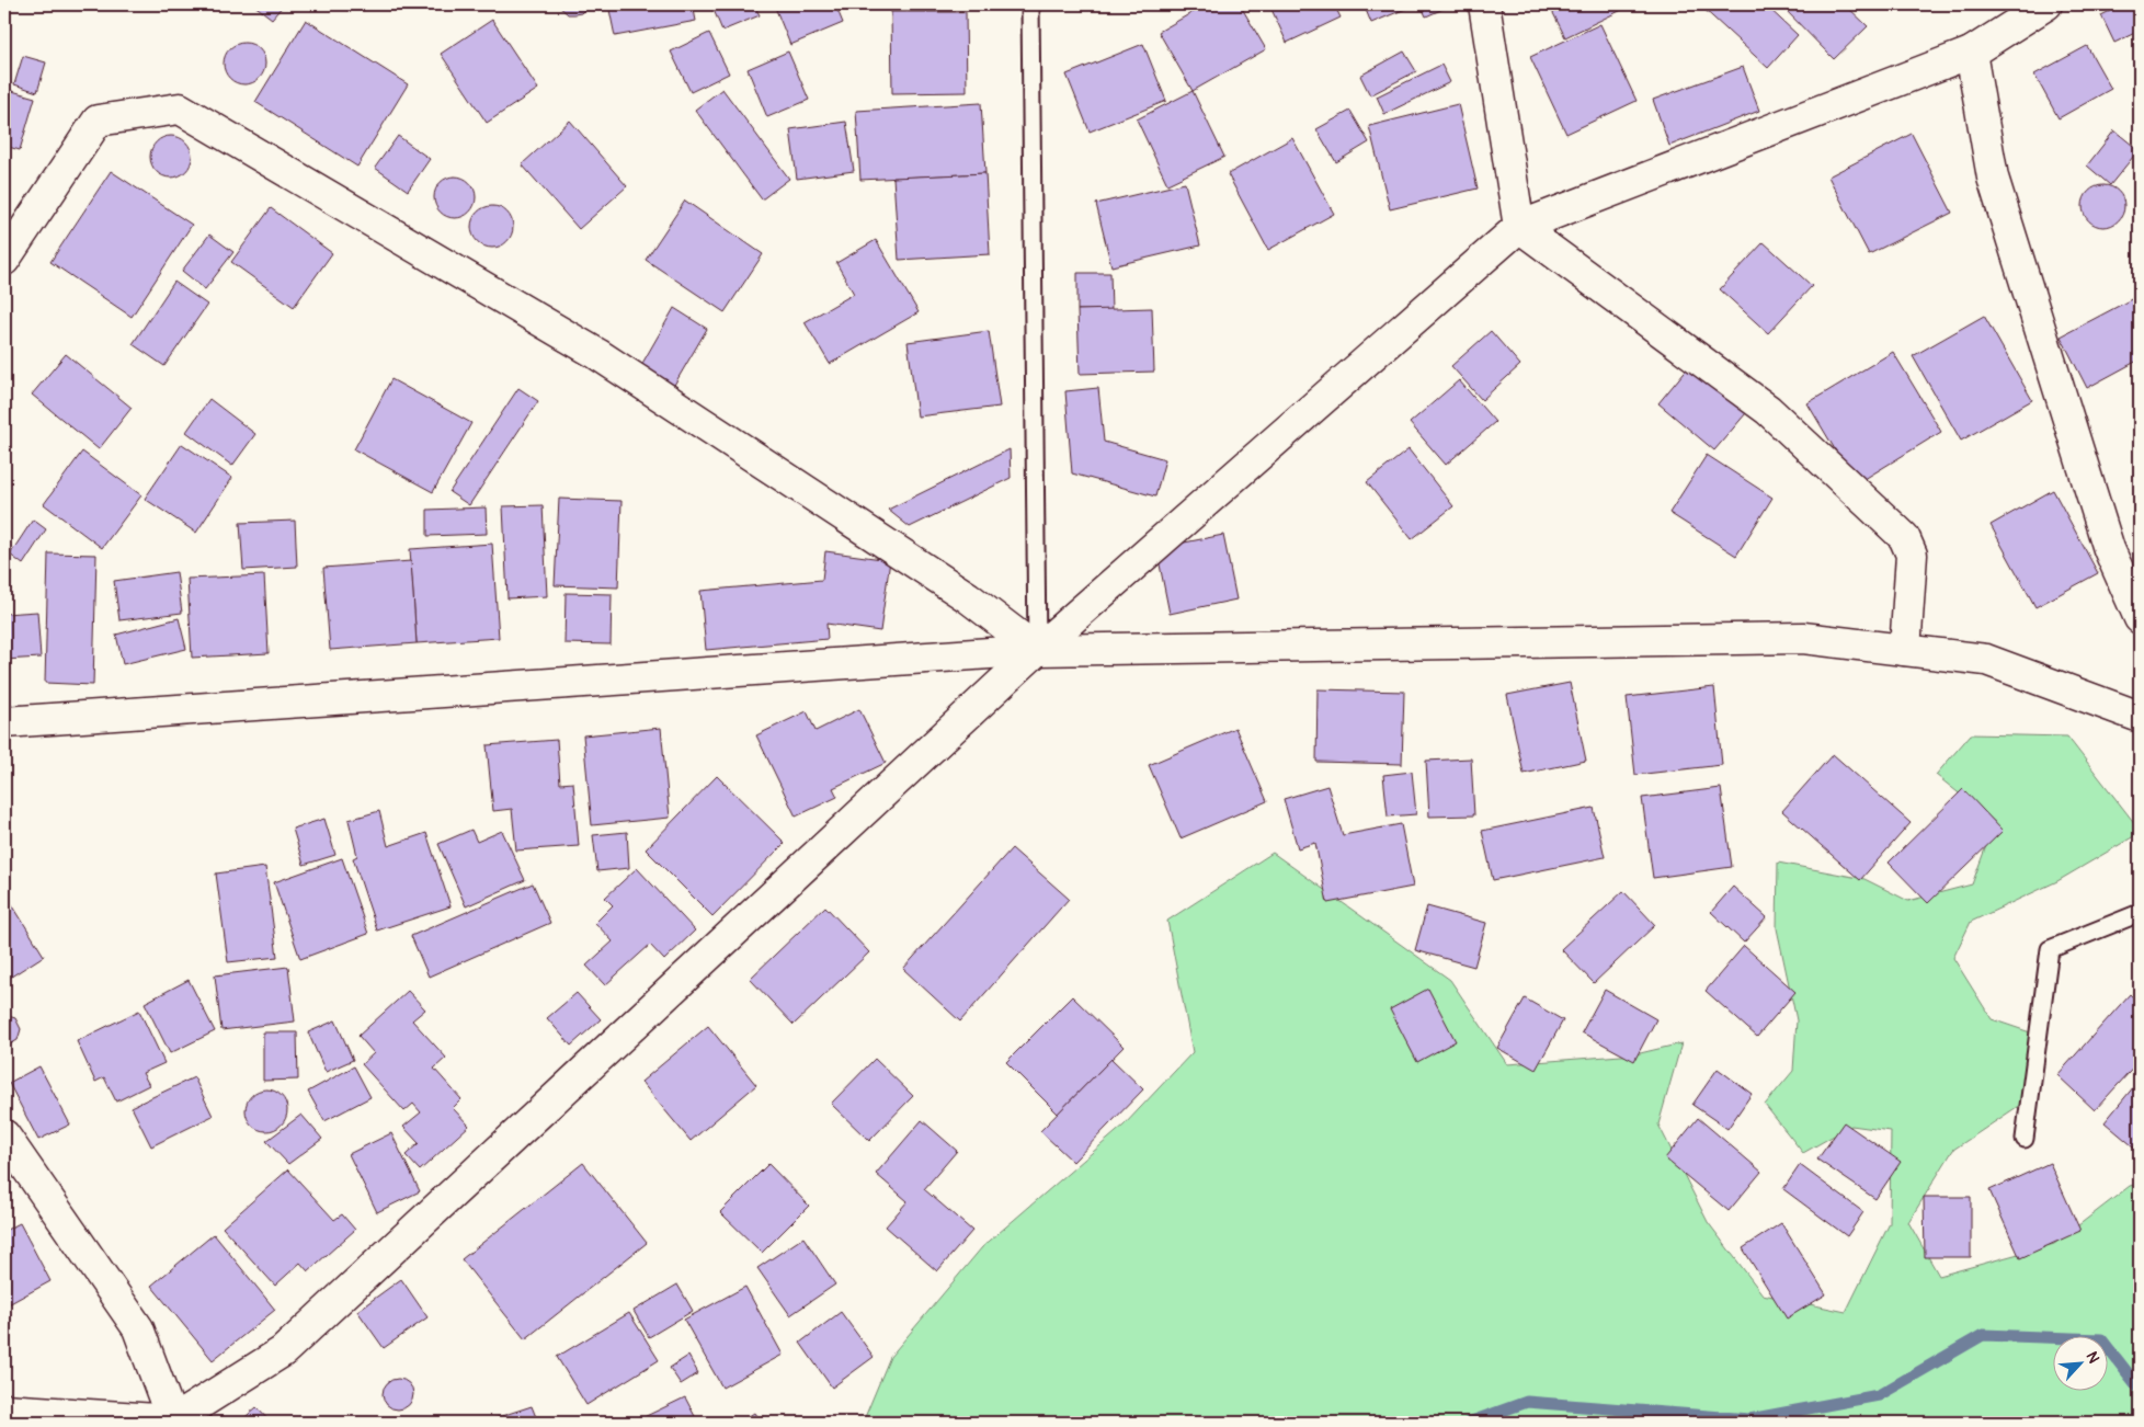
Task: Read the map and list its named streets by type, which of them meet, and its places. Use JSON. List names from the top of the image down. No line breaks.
{"north":"top right"}
